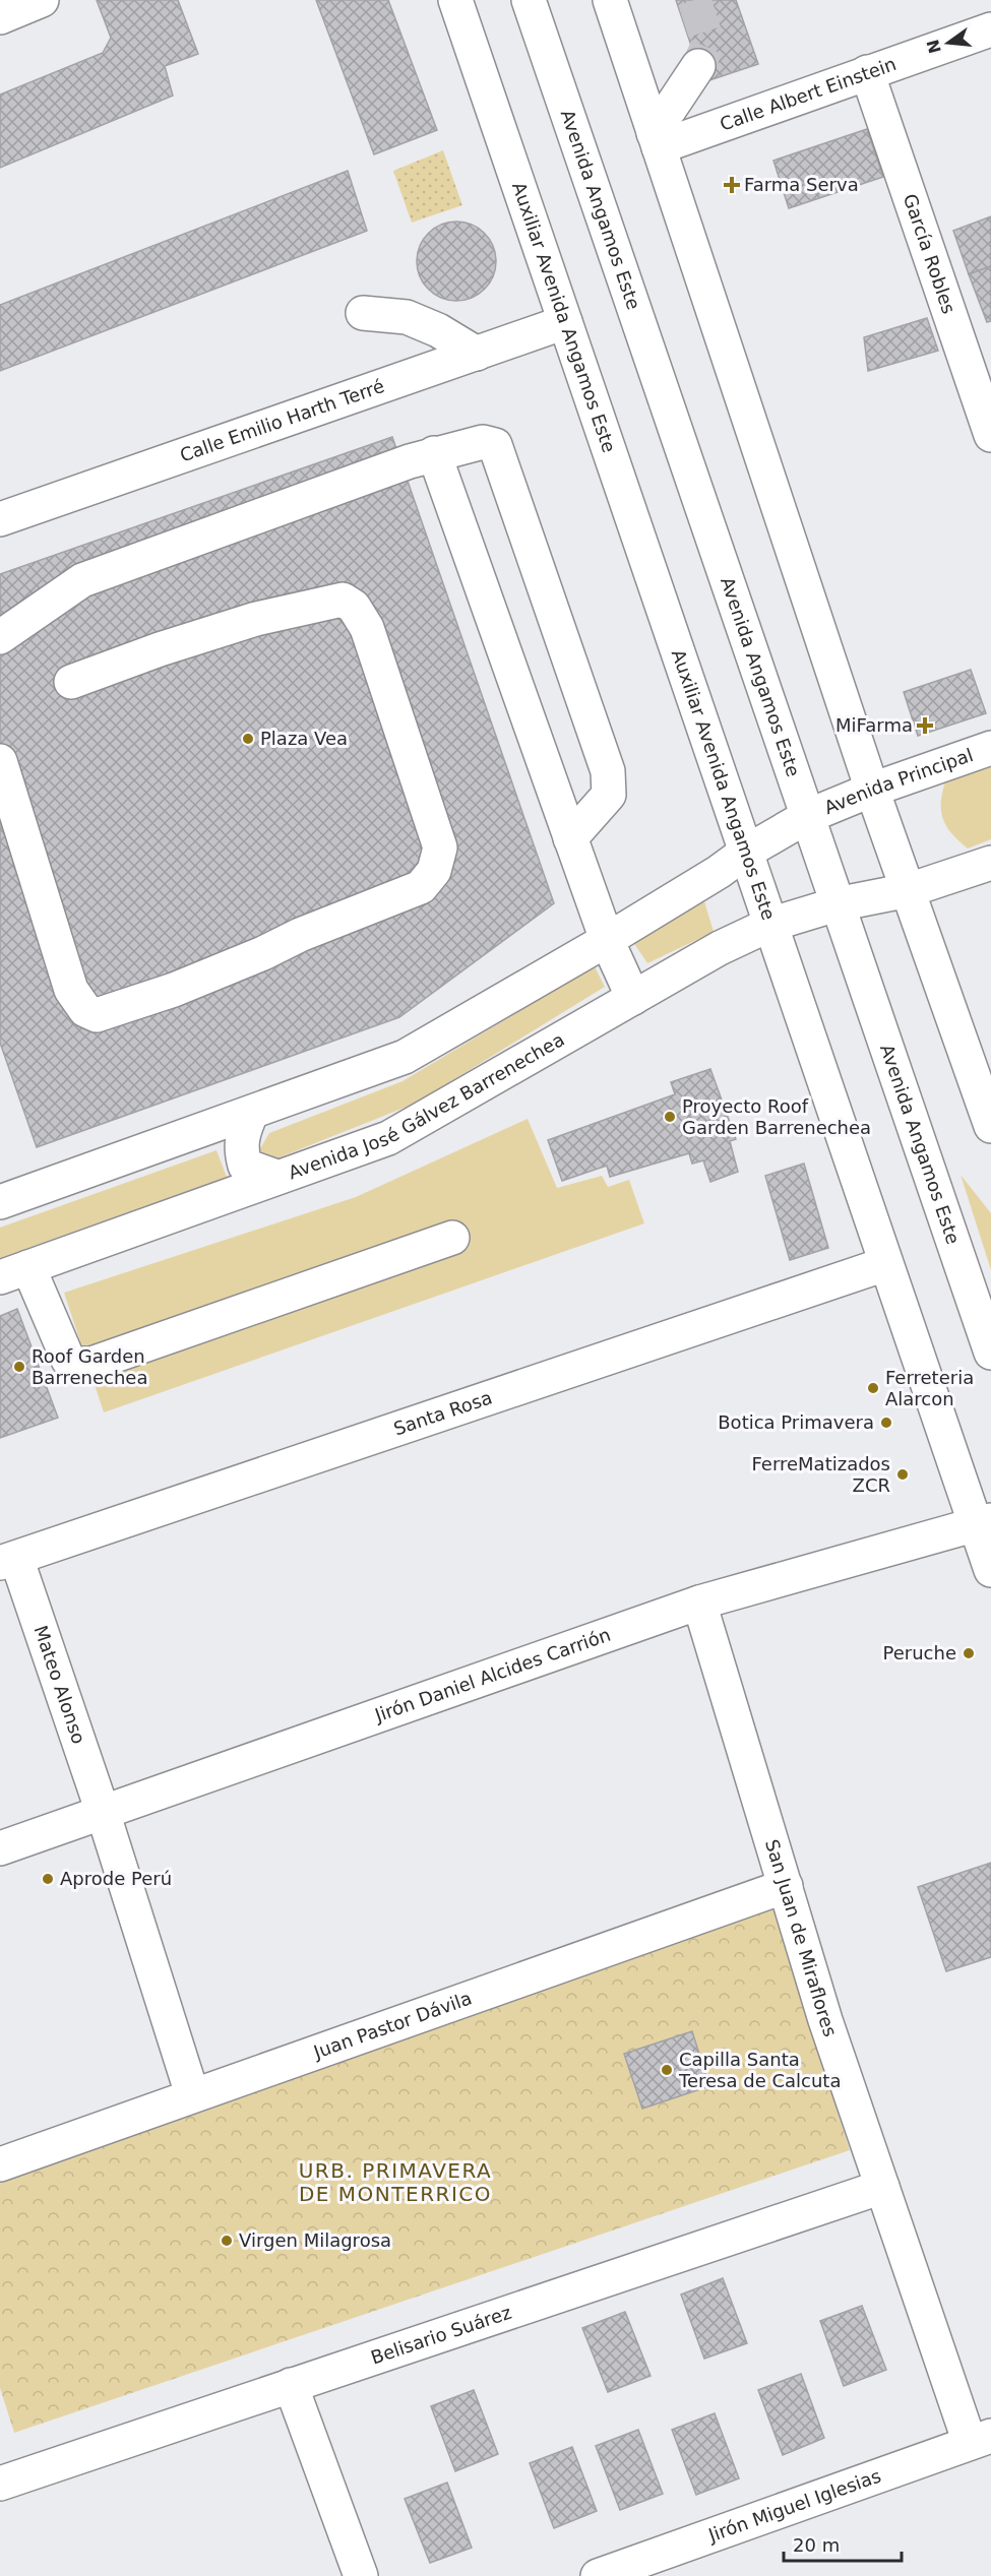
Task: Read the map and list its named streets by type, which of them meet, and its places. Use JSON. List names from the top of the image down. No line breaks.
{"streets":{"street":["Calle Albert Einstein","Avenida Angamos Este","García Robles","Auxiliar Avenida Angamos Este","Calle Emilio Harth Terré","Avenida Principal","Avenida José Gálvez Barrenechea","Santa Rosa","Jirón Daniel Alcides Carrión","Mateo Alonso","San Juan de Miraflores","Juan Pastor Dávila","Belisario Suárez","Jirón Miguel Iglesias"]},"crossings":[["Calle Albert Einstein","García Robles"],["Avenida Angamos Este","Avenida Principal"],["Avenida Angamos Este","Avenida José Gálvez Barrenechea"],["Auxiliar Avenida Angamos Este","Calle Emilio Harth Terré"],["Auxiliar Avenida Angamos Este","Avenida José Gálvez Barrenechea"],["Auxiliar Avenida Angamos Este","Santa Rosa"],["Auxiliar Avenida Angamos Este","Jirón Daniel Alcides Carrión"],["Santa Rosa","Mateo Alonso"],["Jirón Daniel Alcides Carrión","Mateo Alonso"],["Jirón Daniel Alcides Carrión","San Juan de Miraflores"],["Mateo Alonso","Juan Pastor Dávila"],["San Juan de Miraflores","Juan Pastor Dávila"],["San Juan de Miraflores","Belisario Suárez"],["San Juan de Miraflores","Jirón Miguel Iglesias"]],"districts":["URB. PRIMAVERA DE MONTERRICO"],"places":{"health":["Farma Serva","MiFarma"],"other":["Plaza Vea","Proyecto Roof Garden Barrenechea","Roof Garden Barrenechea","Ferreteria Alarcon","Botica Primavera","FerreMatizados ZCR","Peruche","Aprode Perú","Capilla Santa Teresa de Calcuta","Virgen Milagrosa"]},"scale_bar":"20 m","north":"left"}
